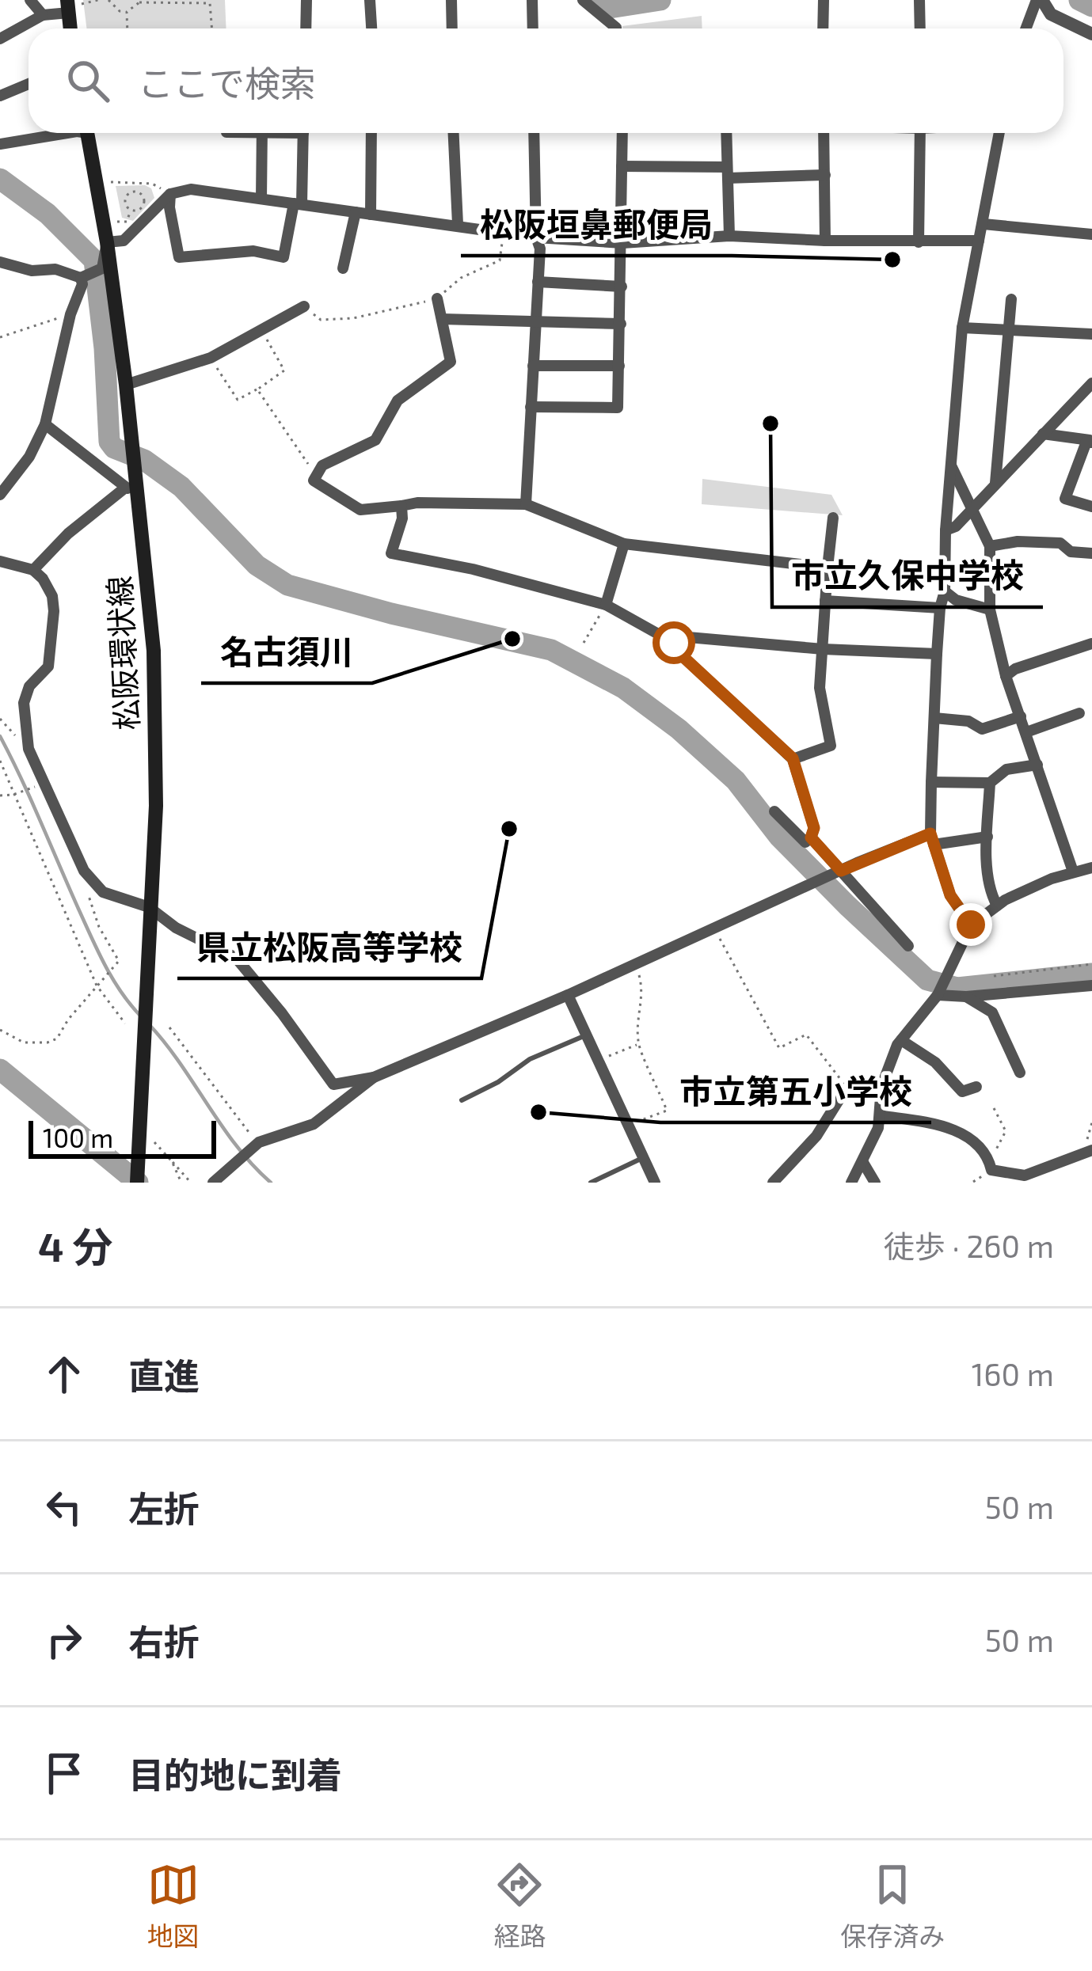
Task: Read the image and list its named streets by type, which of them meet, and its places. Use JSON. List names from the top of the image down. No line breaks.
{"streets":{"main road":["松阪環状線"]},"places":["松阪垣鼻郵便局","市立久保中学校","名古須川","県立松阪高等学校","市立第五小学校"],"scale_bar":"100 m","page":{"search":"ここで検索","scale":"100 m","heading":["4 分","徒歩 · 260 m"],"list":[["直進","160 m"],["左折","50 m"],["右折","50 m"],"目的地に到着"],"nav":["地図","経路","保存済み"]}}
